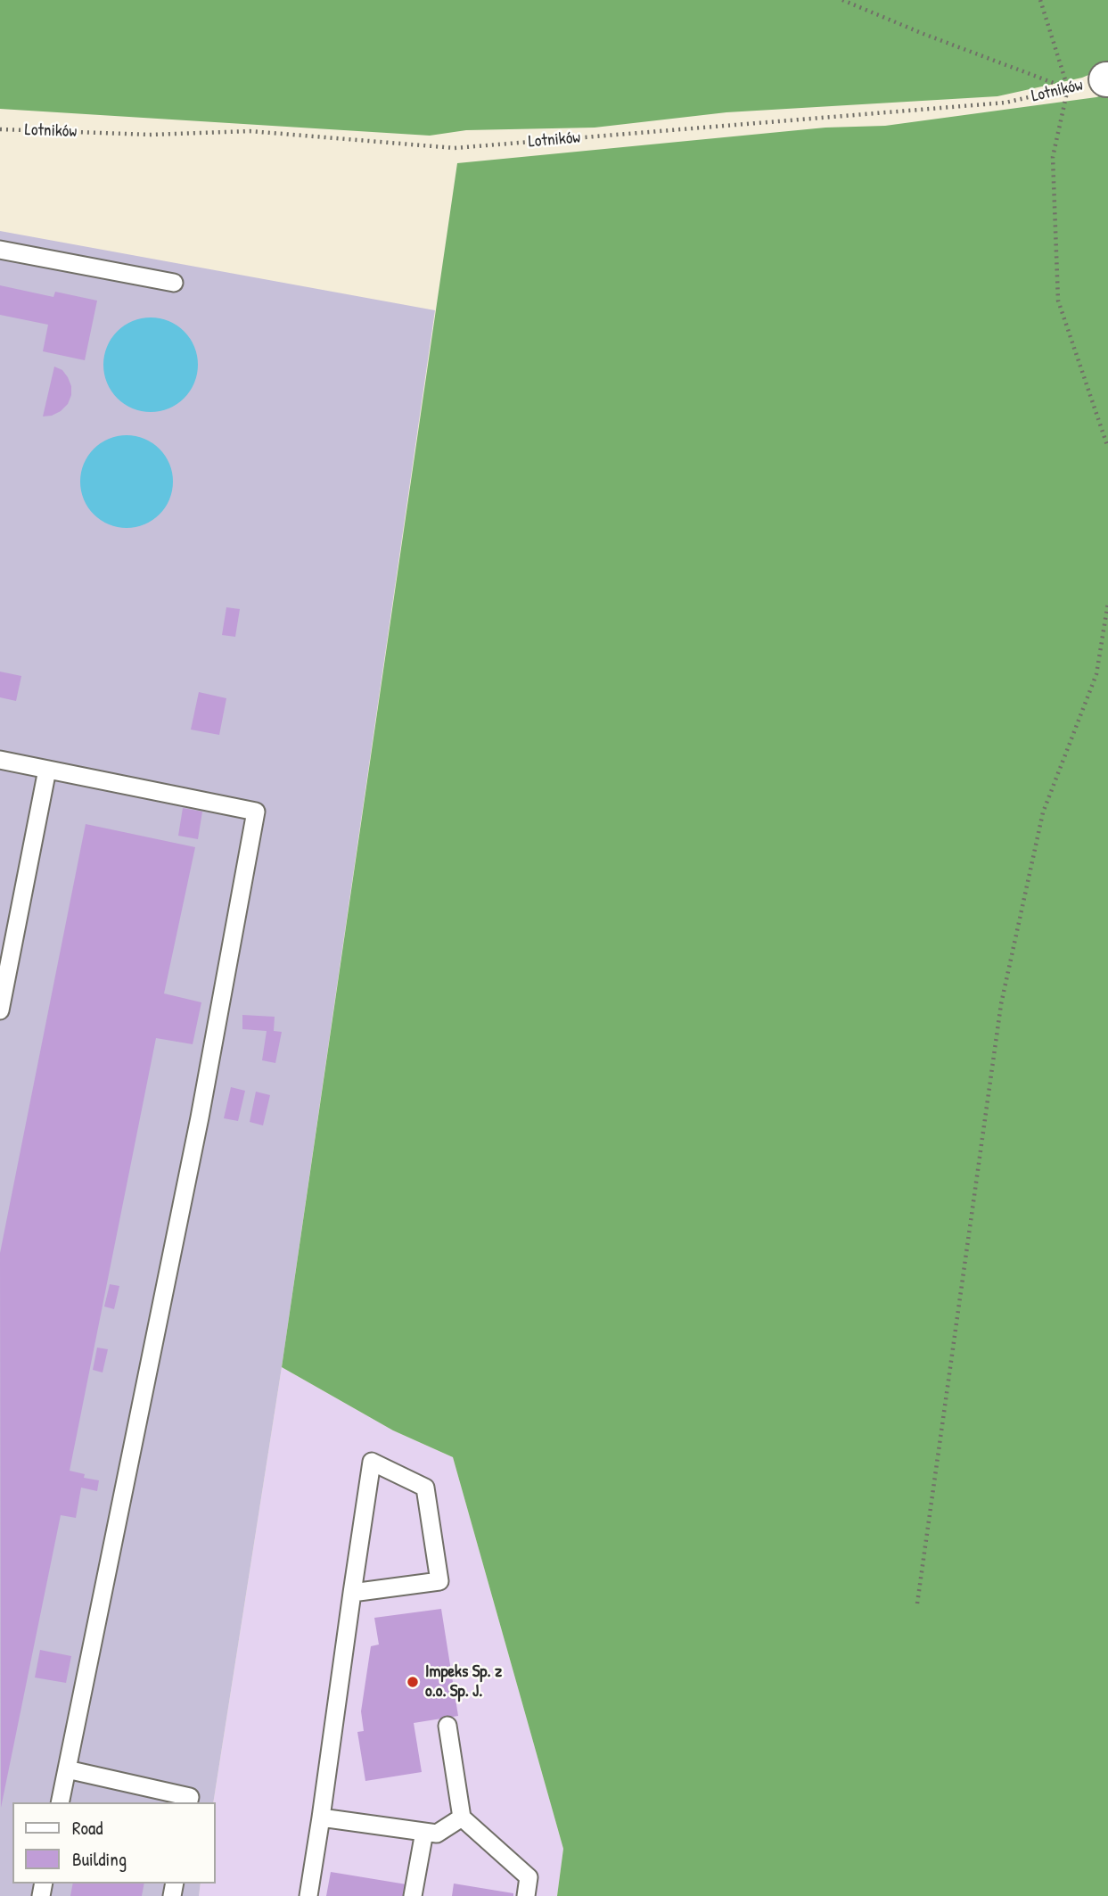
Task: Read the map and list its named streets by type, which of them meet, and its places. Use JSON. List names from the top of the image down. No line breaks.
{"streets":{"path":["Lotników"]},"places":["Impeks Sp. z o.o. Sp. J."],"legend":["Road","Building"]}
